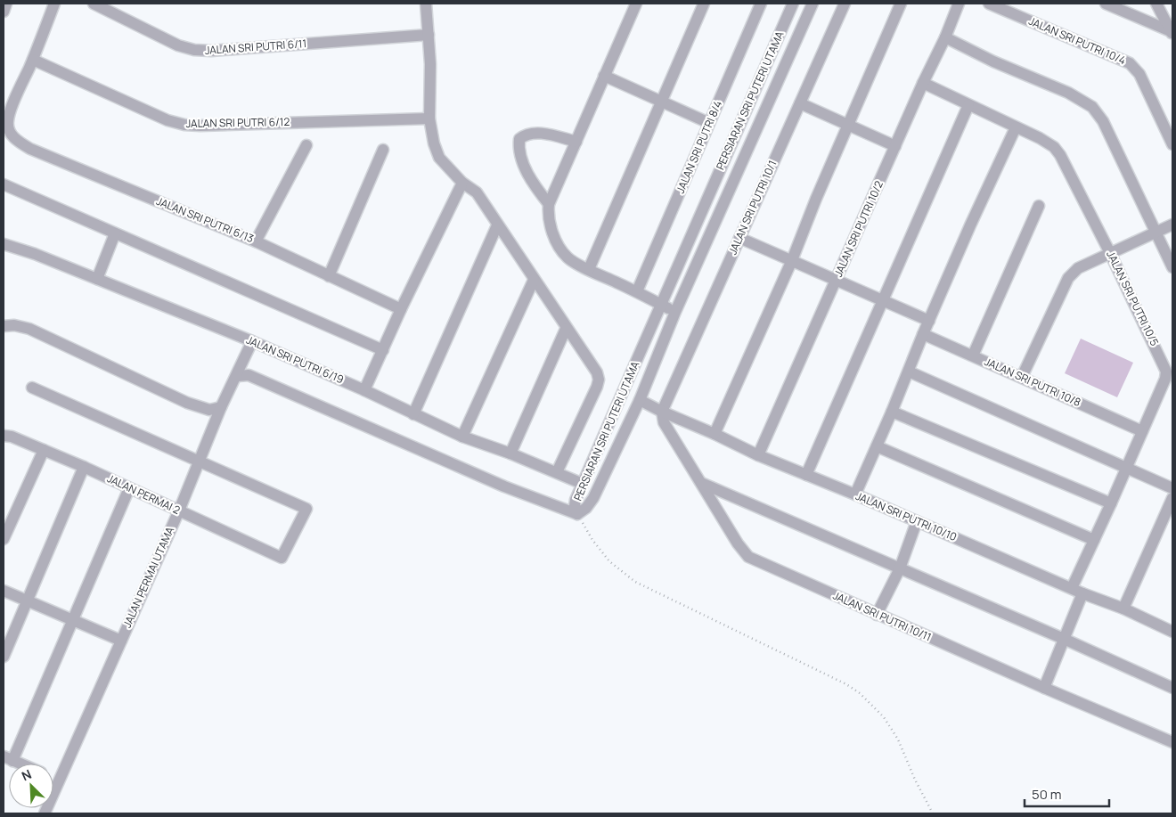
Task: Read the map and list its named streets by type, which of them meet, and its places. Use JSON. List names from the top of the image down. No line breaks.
{"streets":{"street":["JALAN SRI PUTRI 10/4","JALAN SRI PUTRI 6/11","PERSIARAN SRI PUTERI UTAMA","JALAN SRI PUTRI 6/12","JALAN SRI PUTRI 8/4","JALAN SRI PUTRI 10/1","JALAN SRI PUTRI 6/13","JALAN SRI PUTRI 10/2","JALAN SRI PUTRI 10/5","JALAN SRI PUTRI 6/19","JALAN SRI PUTRI 10/8","JALAN PERMAI 2","JALAN SRI PUTRI 10/10","JALAN PERMAI UTAMA","JALAN SRI PUTRI 10/11"]},"crossings":[["PERSIARAN SRI PUTERI UTAMA","JALAN SRI PUTRI 6/19"],["PERSIARAN SRI PUTERI UTAMA","JALAN SRI PUTRI 10/10"],["JALAN SRI PUTRI 6/12","JALAN SRI PUTRI 6/13"],["JALAN SRI PUTRI 10/1","JALAN SRI PUTRI 10/10"],["JALAN SRI PUTRI 10/1","JALAN SRI PUTRI 10/11"],["JALAN SRI PUTRI 10/2","JALAN SRI PUTRI 10/5"],["JALAN SRI PUTRI 10/2","JALAN SRI PUTRI 10/10"],["JALAN SRI PUTRI 10/5","JALAN SRI PUTRI 10/8"],["JALAN SRI PUTRI 10/5","JALAN SRI PUTRI 10/10"],["JALAN SRI PUTRI 6/19","JALAN PERMAI UTAMA"],["JALAN PERMAI 2","JALAN PERMAI UTAMA"],["JALAN SRI PUTRI 10/10","JALAN SRI PUTRI 10/11"]],"scale_bar":"50 m","north":"top left"}
